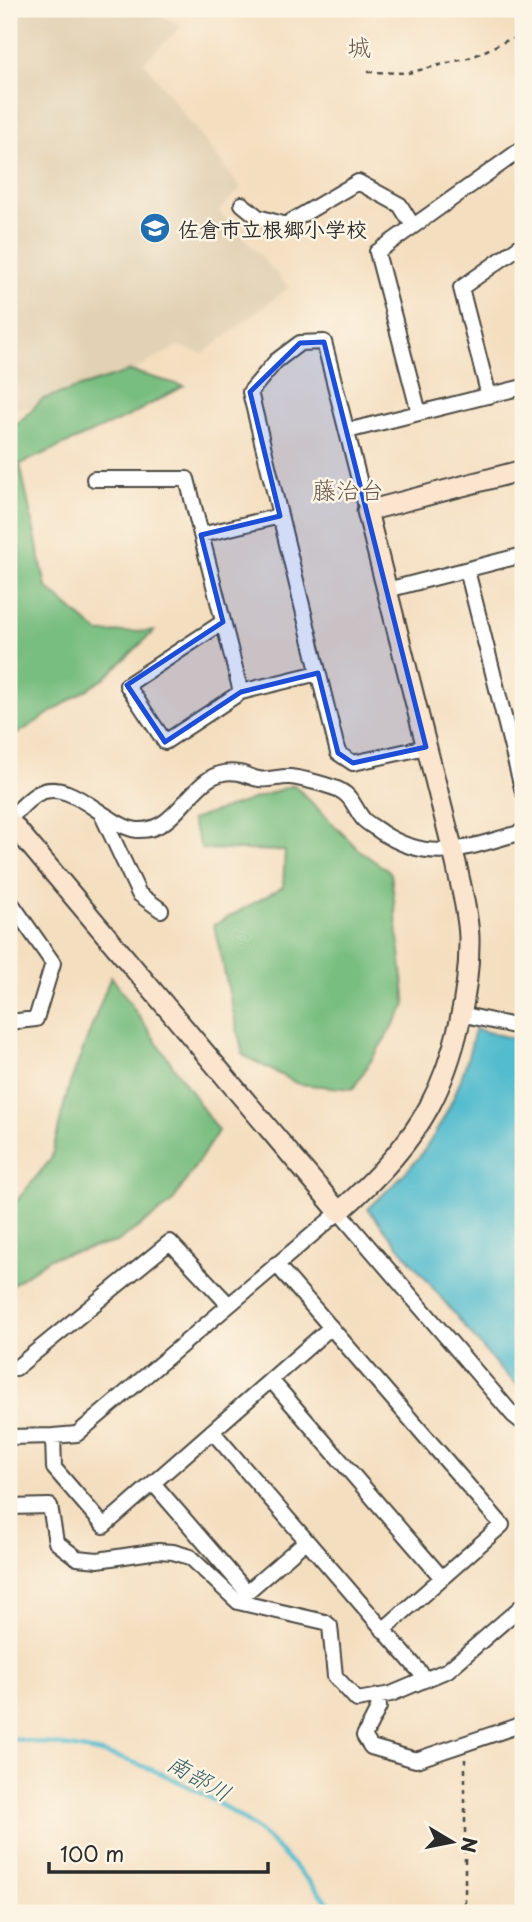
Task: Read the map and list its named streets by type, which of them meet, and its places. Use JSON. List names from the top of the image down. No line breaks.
{"districts":["城","藤治台"],"water":["南部川"],"places":{"school or university":["佐倉市立根郷小学校"]},"scale_bar":"100 m","north":"right"}
